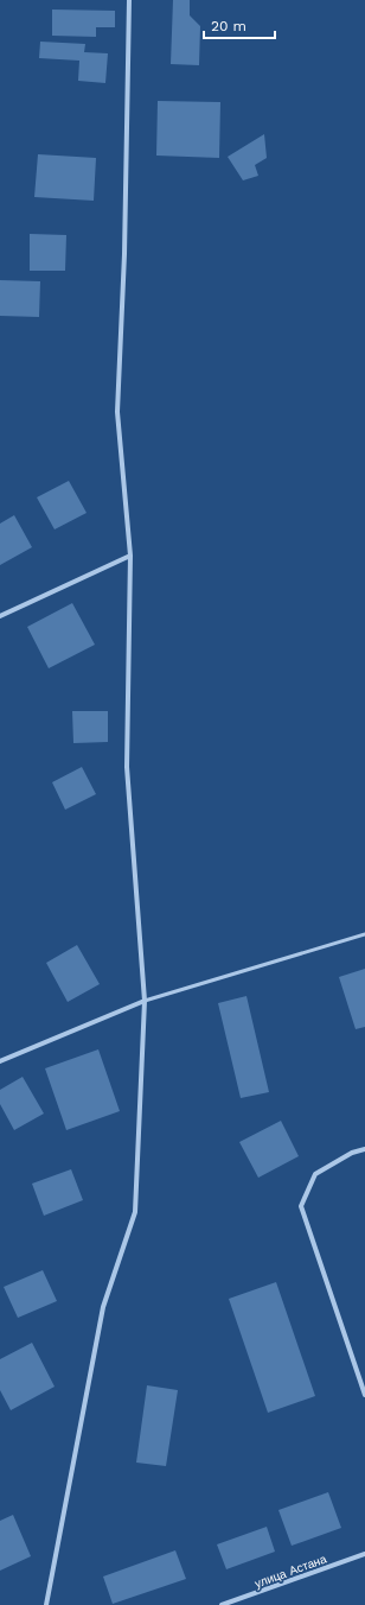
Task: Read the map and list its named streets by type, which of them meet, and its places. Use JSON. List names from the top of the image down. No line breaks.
{"streets":{"street":["улица Астана"]},"scale_bar":"20 m"}
